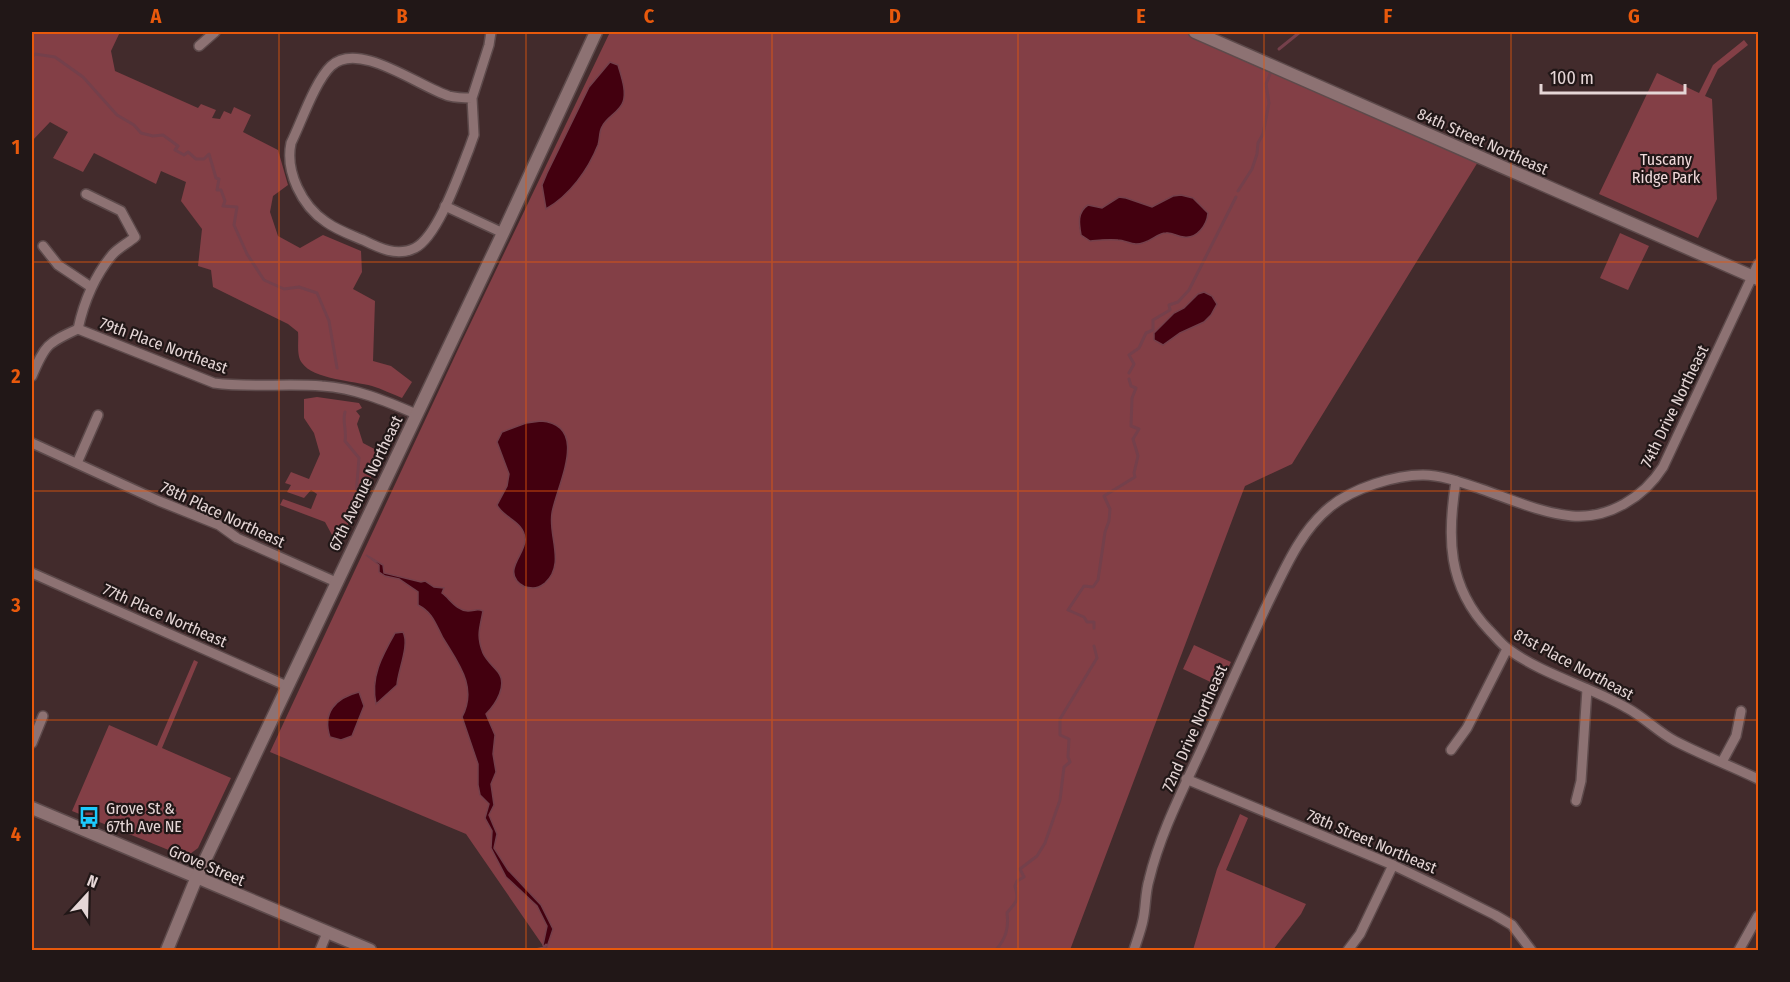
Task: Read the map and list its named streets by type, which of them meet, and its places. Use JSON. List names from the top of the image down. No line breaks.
{"streets":{"main road":["84th Street Northeast","67th Avenue Northeast","Grove Street"],"street":["79th Place Northeast","74th Drive Northeast","78th Place Northeast","77th Place Northeast","81st Place Northeast","72nd Drive Northeast","78th Street Northeast"]},"crossings":[["84th Street Northeast","74th Drive Northeast"],["79th Place Northeast","67th Avenue Northeast"],["74th Drive Northeast","81st Place Northeast"],["74th Drive Northeast","72nd Drive Northeast"],["67th Avenue Northeast","78th Place Northeast"],["67th Avenue Northeast","77th Place Northeast"],["67th Avenue Northeast","Grove Street"],["72nd Drive Northeast","78th Street Northeast"]],"parks":["Tuscany Ridge Park"],"places":{"bus stop":["Grove St & 67th Ave NE"]},"scale_bar":"100 m","north":"top","grid":{"columns":["A","B","C","D","E","F","G"],"rows":["1","2","3","4"]}}
